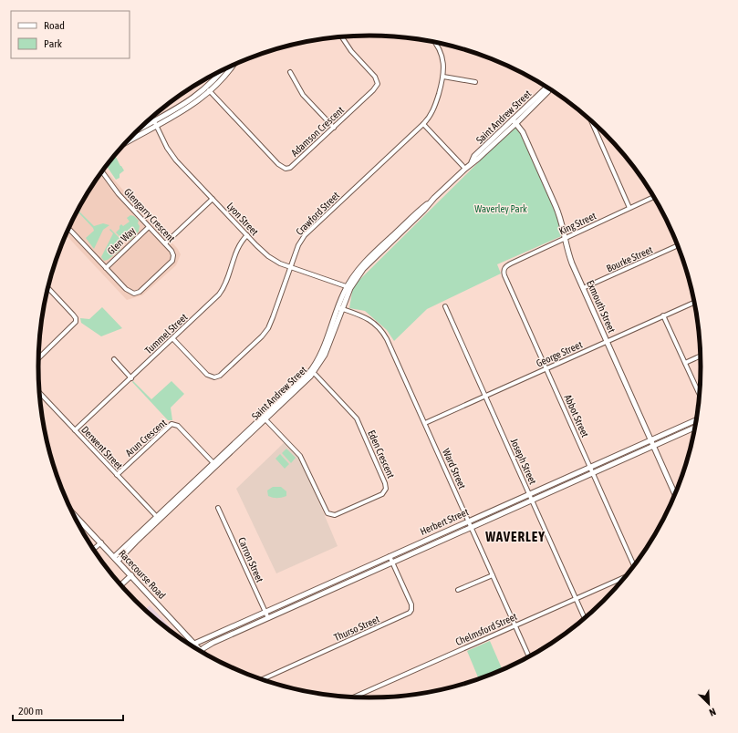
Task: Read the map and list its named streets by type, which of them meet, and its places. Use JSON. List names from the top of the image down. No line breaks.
{"streets":{"street":["Saint Andrew Street","Adamson Crescent","Crawford Street","Glengarry Crescent","Lyon Street","King Street","Glen Way","Bourke Street","Exmouth Street","Tummel Street","George Street","Abbot Street","Arun Crescent","Derwent Street","Eden Crescent","Joseph Street","Ward Street","Herbert Street","Carron Street","Racecourse Road","Thurso Street","Chelmsford Street"]},"crossings":[["Saint Andrew Street","Lyon Street"],["Saint Andrew Street","Exmouth Street"],["Saint Andrew Street","Arun Crescent"],["Saint Andrew Street","Derwent Street"],["Saint Andrew Street","Eden Crescent"],["Saint Andrew Street","Ward Street"],["Saint Andrew Street","Racecourse Road"],["Crawford Street","Lyon Street"],["Crawford Street","Tummel Street"],["Glengarry Crescent","Glen Way"],["Lyon Street","Tummel Street"],["King Street","Exmouth Street"],["King Street","Abbot Street"],["Bourke Street","Exmouth Street"],["Exmouth Street","George Street"],["Exmouth Street","Herbert Street"],["Tummel Street","Derwent Street"],["George Street","Abbot Street"],["George Street","Joseph Street"],["George Street","Ward Street"],["Abbot Street","Herbert Street"],["Arun Crescent","Derwent Street"],["Joseph Street","Herbert Street"],["Joseph Street","Chelmsford Street"],["Ward Street","Herbert Street"],["Ward Street","Chelmsford Street"],["Herbert Street","Carron Street"],["Herbert Street","Racecourse Road"],["Herbert Street","Thurso Street"]],"districts":["WAVERLEY"],"parks":["Waverley Park"],"legend":["Road","Park"],"scale_bar":"200 m","north":"bottom right"}
